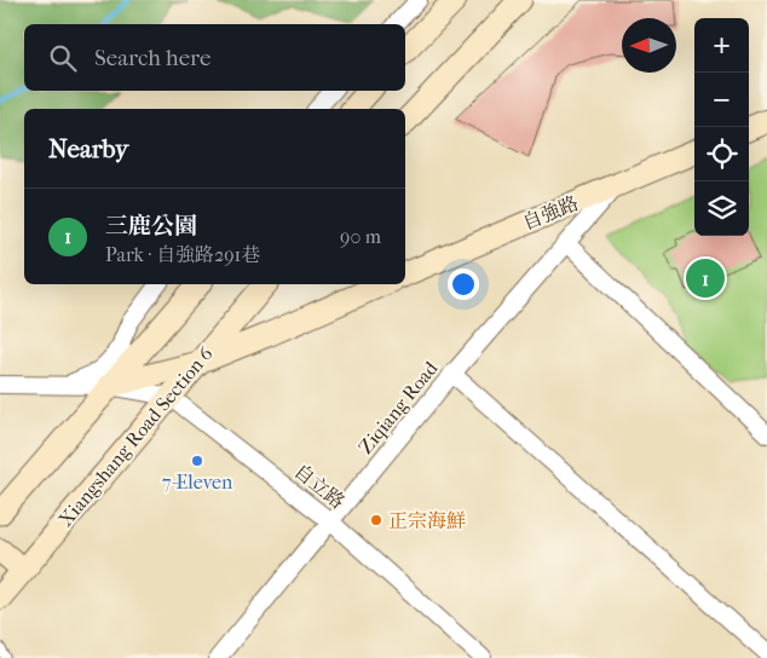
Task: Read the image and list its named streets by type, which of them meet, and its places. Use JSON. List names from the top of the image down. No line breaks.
{"streets":{"main road":["自強路","Xiangshang Road Section 6"],"street":["Ziqiang Road","自立路"]},"crossings":[["自強路","Ziqiang Road"],["Ziqiang Road","自立路"],["Xiangshang Road Section 6","自立路"]],"places":["7-Eleven","正宗海鮮"],"north":"left","page":{"map_buttons":["+","−"],"search":"Search here","heading":"Nearby","list":[{"mark":"1","name":"三鹿公園","note":"Park · 自強路291巷","value":"90 m"}],"pins":"1"}}
